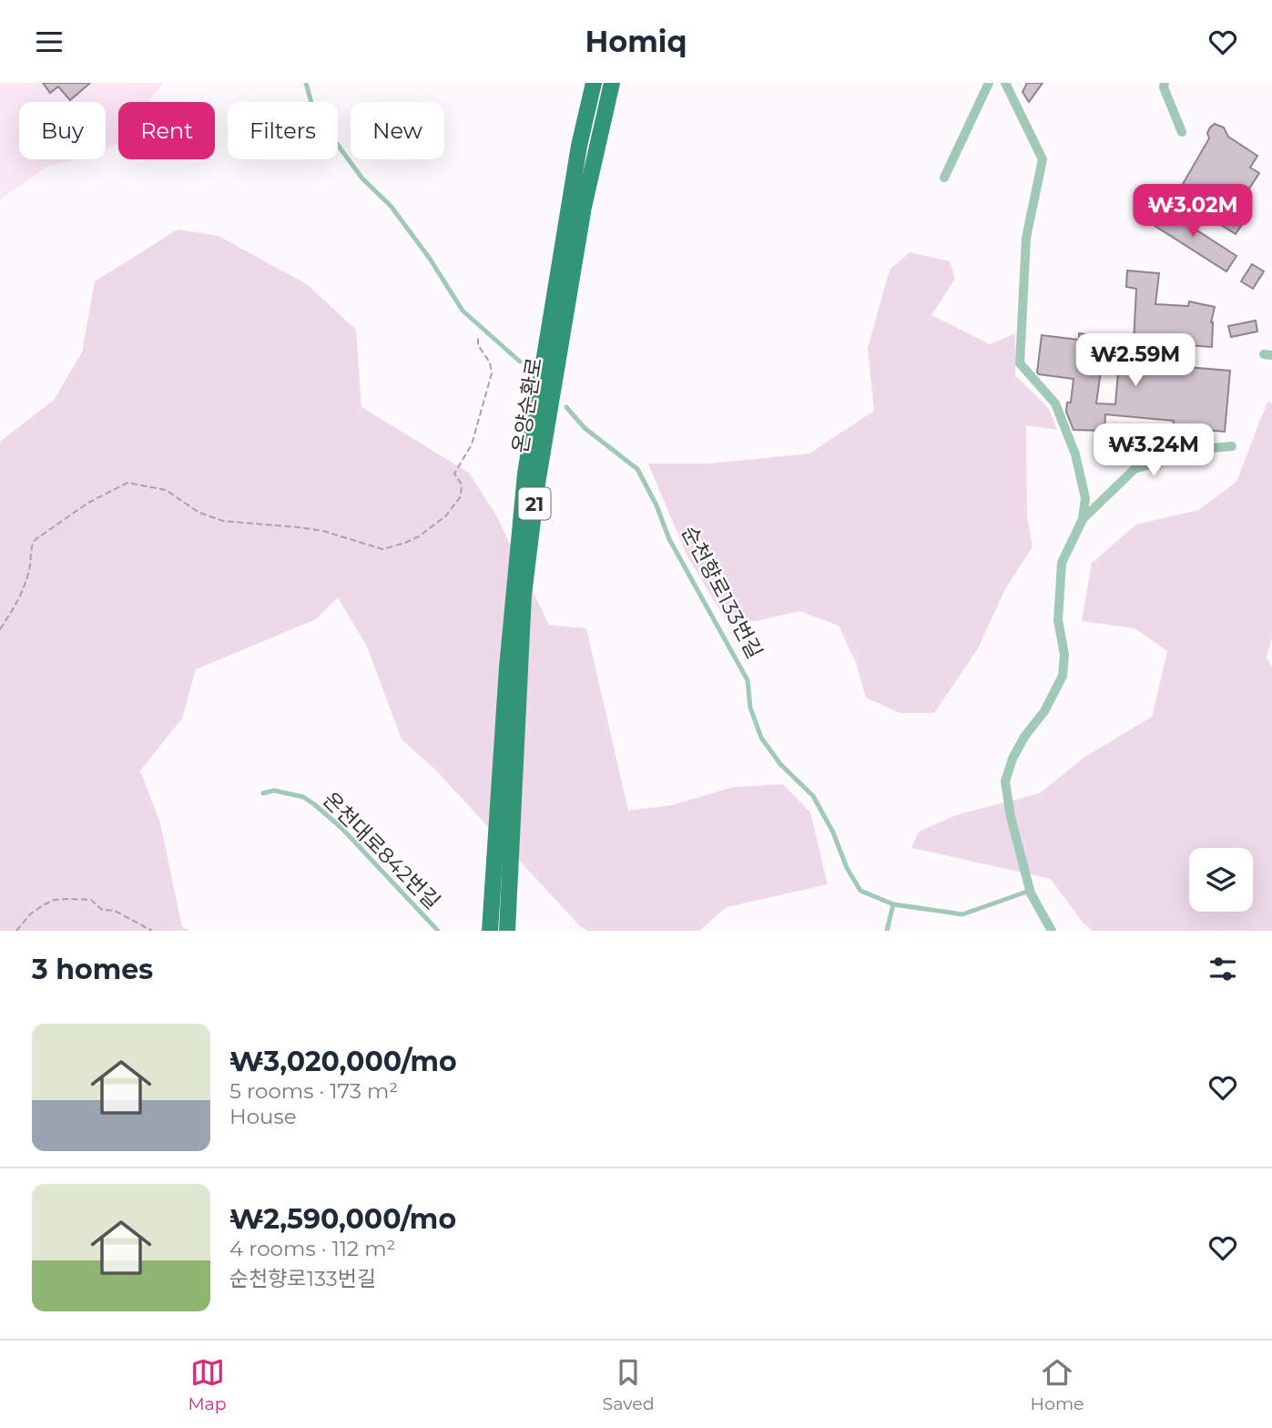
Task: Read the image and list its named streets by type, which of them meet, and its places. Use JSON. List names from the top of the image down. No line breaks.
{"streets":{"highway":["온양순환로","21"],"lane":["순천향로133번길","온천대로842번길"]},"page":{"header":"Homiq","chip":["Buy","Rent","Filters","New"],"price":["₩3.02M","₩2.59M","₩3.24M"],"heading":"3 homes","list":[{"name":"₩3,020,000/mo","note":"5 rooms · 173 m² · House"},{"name":"₩2,590,000/mo","note":"4 rooms · 112 m² · 순천향로133번길"}],"tabs":["Map","Saved","Home"]}}
